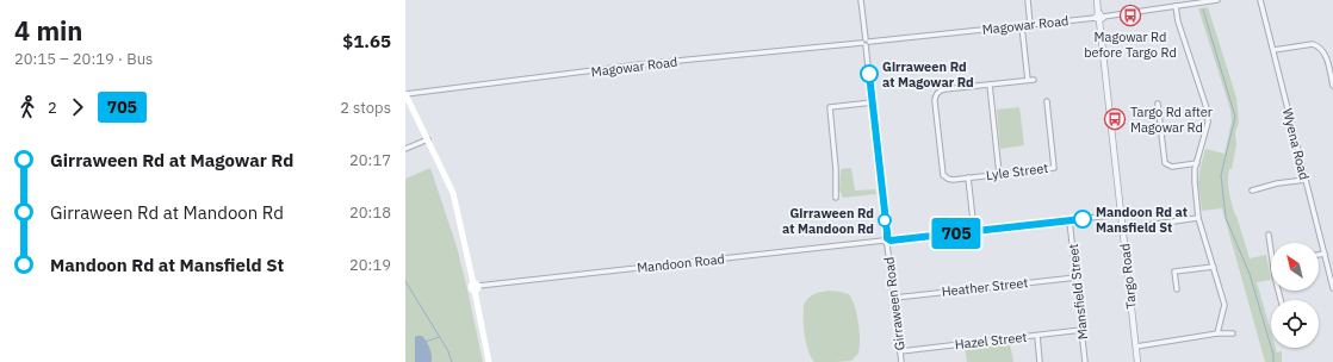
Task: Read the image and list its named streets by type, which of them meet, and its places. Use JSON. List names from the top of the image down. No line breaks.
{"streets":{"street":["Magowar Road","Wyena Road","Lyle Street","Mandoon Road","Targo Road","Heather Street","Mansfield Street","Girraween Road","Hazel Street"]},"crossings":[["Magowar Road","Targo Road"],["Magowar Road","Girraween Road"],["Mandoon Road","Targo Road"],["Mandoon Road","Mansfield Street"],["Mandoon Road","Girraween Road"],["Heather Street","Mansfield Street"],["Heather Street","Girraween Road"],["Mansfield Street","Hazel Street"],["Girraween Road","Hazel Street"]],"places":{"bus stop":["Magowar Rd before Targo Rd","Targo Rd after Magowar Rd"],"other":["Girraween Rd at Magowar Rd","Mandoon Rd at Mansfield St","Girraween Rd at Mandoon Rd"]},"lines":["bus line 705"],"north":"top left","page":{"heading":["4 min","20:15 – 20:19 · Bus","$1.65"],"on_map":"705","legs":["2","705","2 stops"],"list":[{"name":"Girraween Rd at Magowar Rd","value":"20:17"},{"name":"Girraween Rd at Mandoon Rd","value":"20:18"},{"name":"Mandoon Rd at Mansfield St","value":"20:19"}]}}
